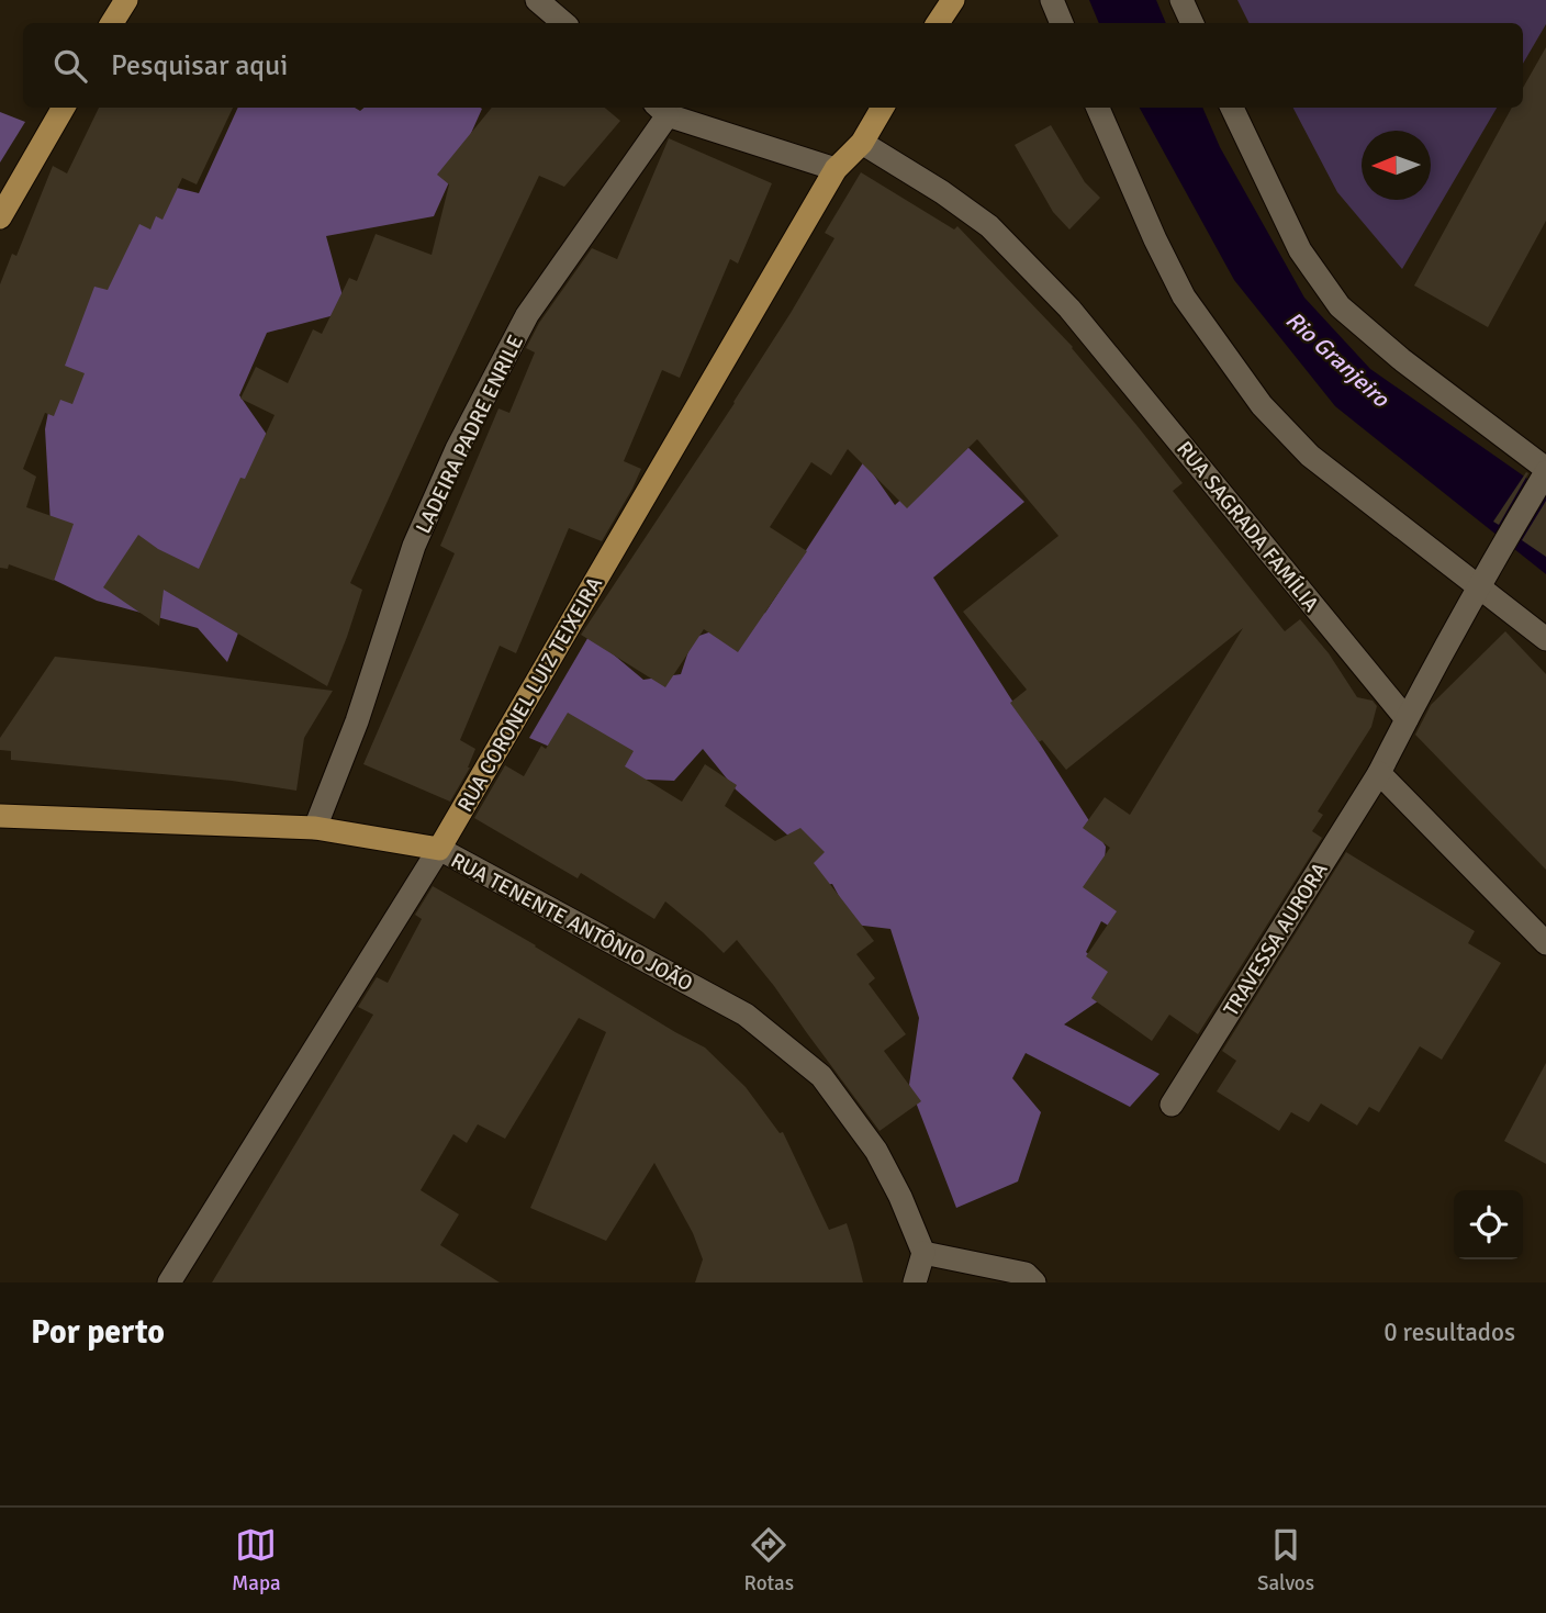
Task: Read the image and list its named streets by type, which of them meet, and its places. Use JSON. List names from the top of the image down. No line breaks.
{"streets":{"main road":["RUA CORONEL LUIZ TEIXEIRA","RUA TENENTE ANTÔNIO JOÃO"],"street":["LADEIRA PADRE ENRILE","RUA SAGRADA FAMÍLIA","TRAVESSA AURORA"]},"crossings":[["LADEIRA PADRE ENRILE","RUA TENENTE ANTÔNIO JOÃO"],["RUA SAGRADA FAMÍLIA","RUA CORONEL LUIZ TEIXEIRA"],["RUA CORONEL LUIZ TEIXEIRA","RUA TENENTE ANTÔNIO JOÃO"]],"water":["Rio Granjeiro"],"north":"left","page":{"search":"Pesquisar aqui","heading":["Por perto","0 resultados"],"nav":["Mapa","Rotas","Salvos"]}}
